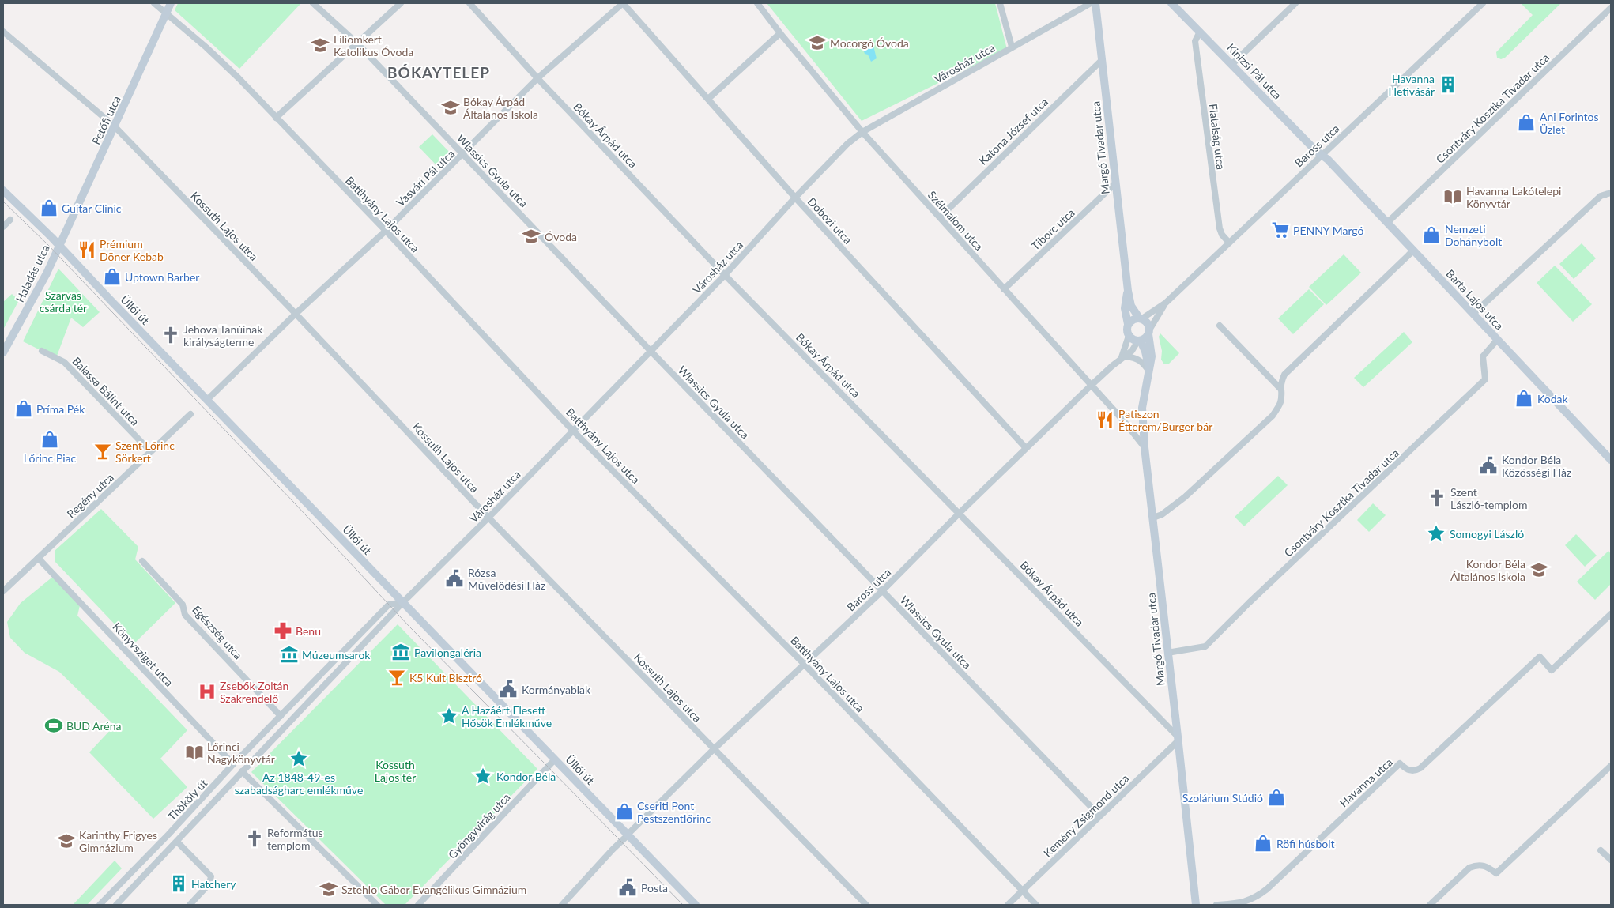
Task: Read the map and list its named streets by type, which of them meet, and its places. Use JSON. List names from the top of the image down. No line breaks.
{"streets":{"street":["Városház utca","Kinizsi Pál utca","Csontváry Kosztka Tivadar utca","Petőfi utca","Katona József utca","Bókay Árpád utca","Fiatalság utca","Baross utca","Margó Tivadar utca","Wlassics Gyula utca","Vasvári Pál utca","Batthyány Lajos utca","Dobozi utca","Szélmalom utca","Kossuth Lajos utca","Tiborc utca","Haladás utca","Barta Lajos utca","Üllői út","Balassa Bálint utca","Regény utca","Egészség utca","Könyvsziget utca","Havanna utca","Thököly út","Kemény Zsigmond utca","Gyöngyvirág utca"]},"crossings":[["Városház utca","Bókay Árpád utca"],["Városház utca","Wlassics Gyula utca"],["Városház utca","Batthyány Lajos utca"],["Városház utca","Dobozi utca"],["Városház utca","Szélmalom utca"],["Városház utca","Kossuth Lajos utca"],["Városház utca","Üllői út"],["Városház utca","Thököly út"],["Kinizsi Pál utca","Fiatalság utca"],["Kinizsi Pál utca","Baross utca"],["Kinizsi Pál utca","Barta Lajos utca"],["Csontváry Kosztka Tivadar utca","Margó Tivadar utca"],["Csontváry Kosztka Tivadar utca","Barta Lajos utca"],["Petőfi utca","Batthyány Lajos utca"],["Petőfi utca","Kossuth Lajos utca"],["Petőfi utca","Haladás utca"],["Petőfi utca","Üllői út"],["Katona József utca","Margó Tivadar utca"],["Katona József utca","Szélmalom utca"],["Bókay Árpád utca","Baross utca"],["Bókay Árpád utca","Margó Tivadar utca"],["Bókay Árpád utca","Vasvári Pál utca"],["Bókay Árpád utca","Kemény Zsigmond utca"],["Fiatalság utca","Baross utca"],["Baross utca","Margó Tivadar utca"],["Baross utca","Wlassics Gyula utca"],["Baross utca","Batthyány Lajos utca"],["Baross utca","Dobozi utca"],["Baross utca","Szélmalom utca"],["Baross utca","Kossuth Lajos utca"],["Baross utca","Barta Lajos utca"],["Baross utca","Üllői út"],["Margó Tivadar utca","Szélmalom utca"],["Margó Tivadar utca","Tiborc utca"],["Margó Tivadar utca","Kemény Zsigmond utca"],["Wlassics Gyula utca","Vasvári Pál utca"],["Wlassics Gyula utca","Kemény Zsigmond utca"],["Vasvári Pál utca","Batthyány Lajos utca"],["Vasvári Pál utca","Dobozi utca"],["Vasvári Pál utca","Kossuth Lajos utca"],["Vasvári Pál utca","Üllői út"],["Batthyány Lajos utca","Kemény Zsigmond utca"],["Szélmalom utca","Tiborc utca"],["Haladás utca","Üllői út"],["Üllői út","Thököly út"],["Üllői út","Gyöngyvirág utca"],["Balassa Bálint utca","Regény utca"],["Regény utca","Könyvsziget utca"],["Egészség utca","Thököly út"],["Könyvsziget utca","Thököly út"]],"districts":["BÓKAYTELEP"],"parks":["Szarvas csárda tér","Kossuth Lajos tér"],"places":{"school or university":["Mocorgó Óvoda","Liliomkert Katolikus Óvoda","Bókay Árpád Általános Iskola","Óvoda","Kondor Béla Általános Iskola","Karinthy Frigyes Gimnázium","Sztehlo Gábor Evangélikus Gimnázium"],"building":["Havanna Hetivásár","Hatchery"],"shop":["Ani Forintos Üzlet","Guitar Clinic","Nemzeti Dohánybolt","Uptown Barber","Kodak","Príma Pék","Lőrinc Piac","Szolárium Stúdió","Cseriti Pont Pestszentlőrinc","Röfi húsbolt"],"library":["Havanna Lakótelepi Könyvtár","Lőrinci Nagykönyvtár"],"supermarket":["PENNY Margó"],"restaurant":["Prémium Döner Kebab","Patiszon Étterem/Burger bár"],"church":["Jehova Tanúinak királyságterme","Szent László-templom","Református templom"],"bar":["Szent Lőrinc Sörkert","K5 Kult Bisztró"],"public building":["Kondor Béla Közösségi Ház","Rózsa Művelődési Ház","Kormányablak","Posta"],"place":["Somogyi László","A Hazáért Elesett Hősök Emlékműve","Az 1848-49-es szabadságharc emlékműve","Kondor Béla"],"pharmacy":["Benu"],"museum":["Pavilongaléria","Múzeumsarok"],"hospital":["Zsebők Zoltán Szakrendelő"],"sports":["BUD Aréna"]}}
